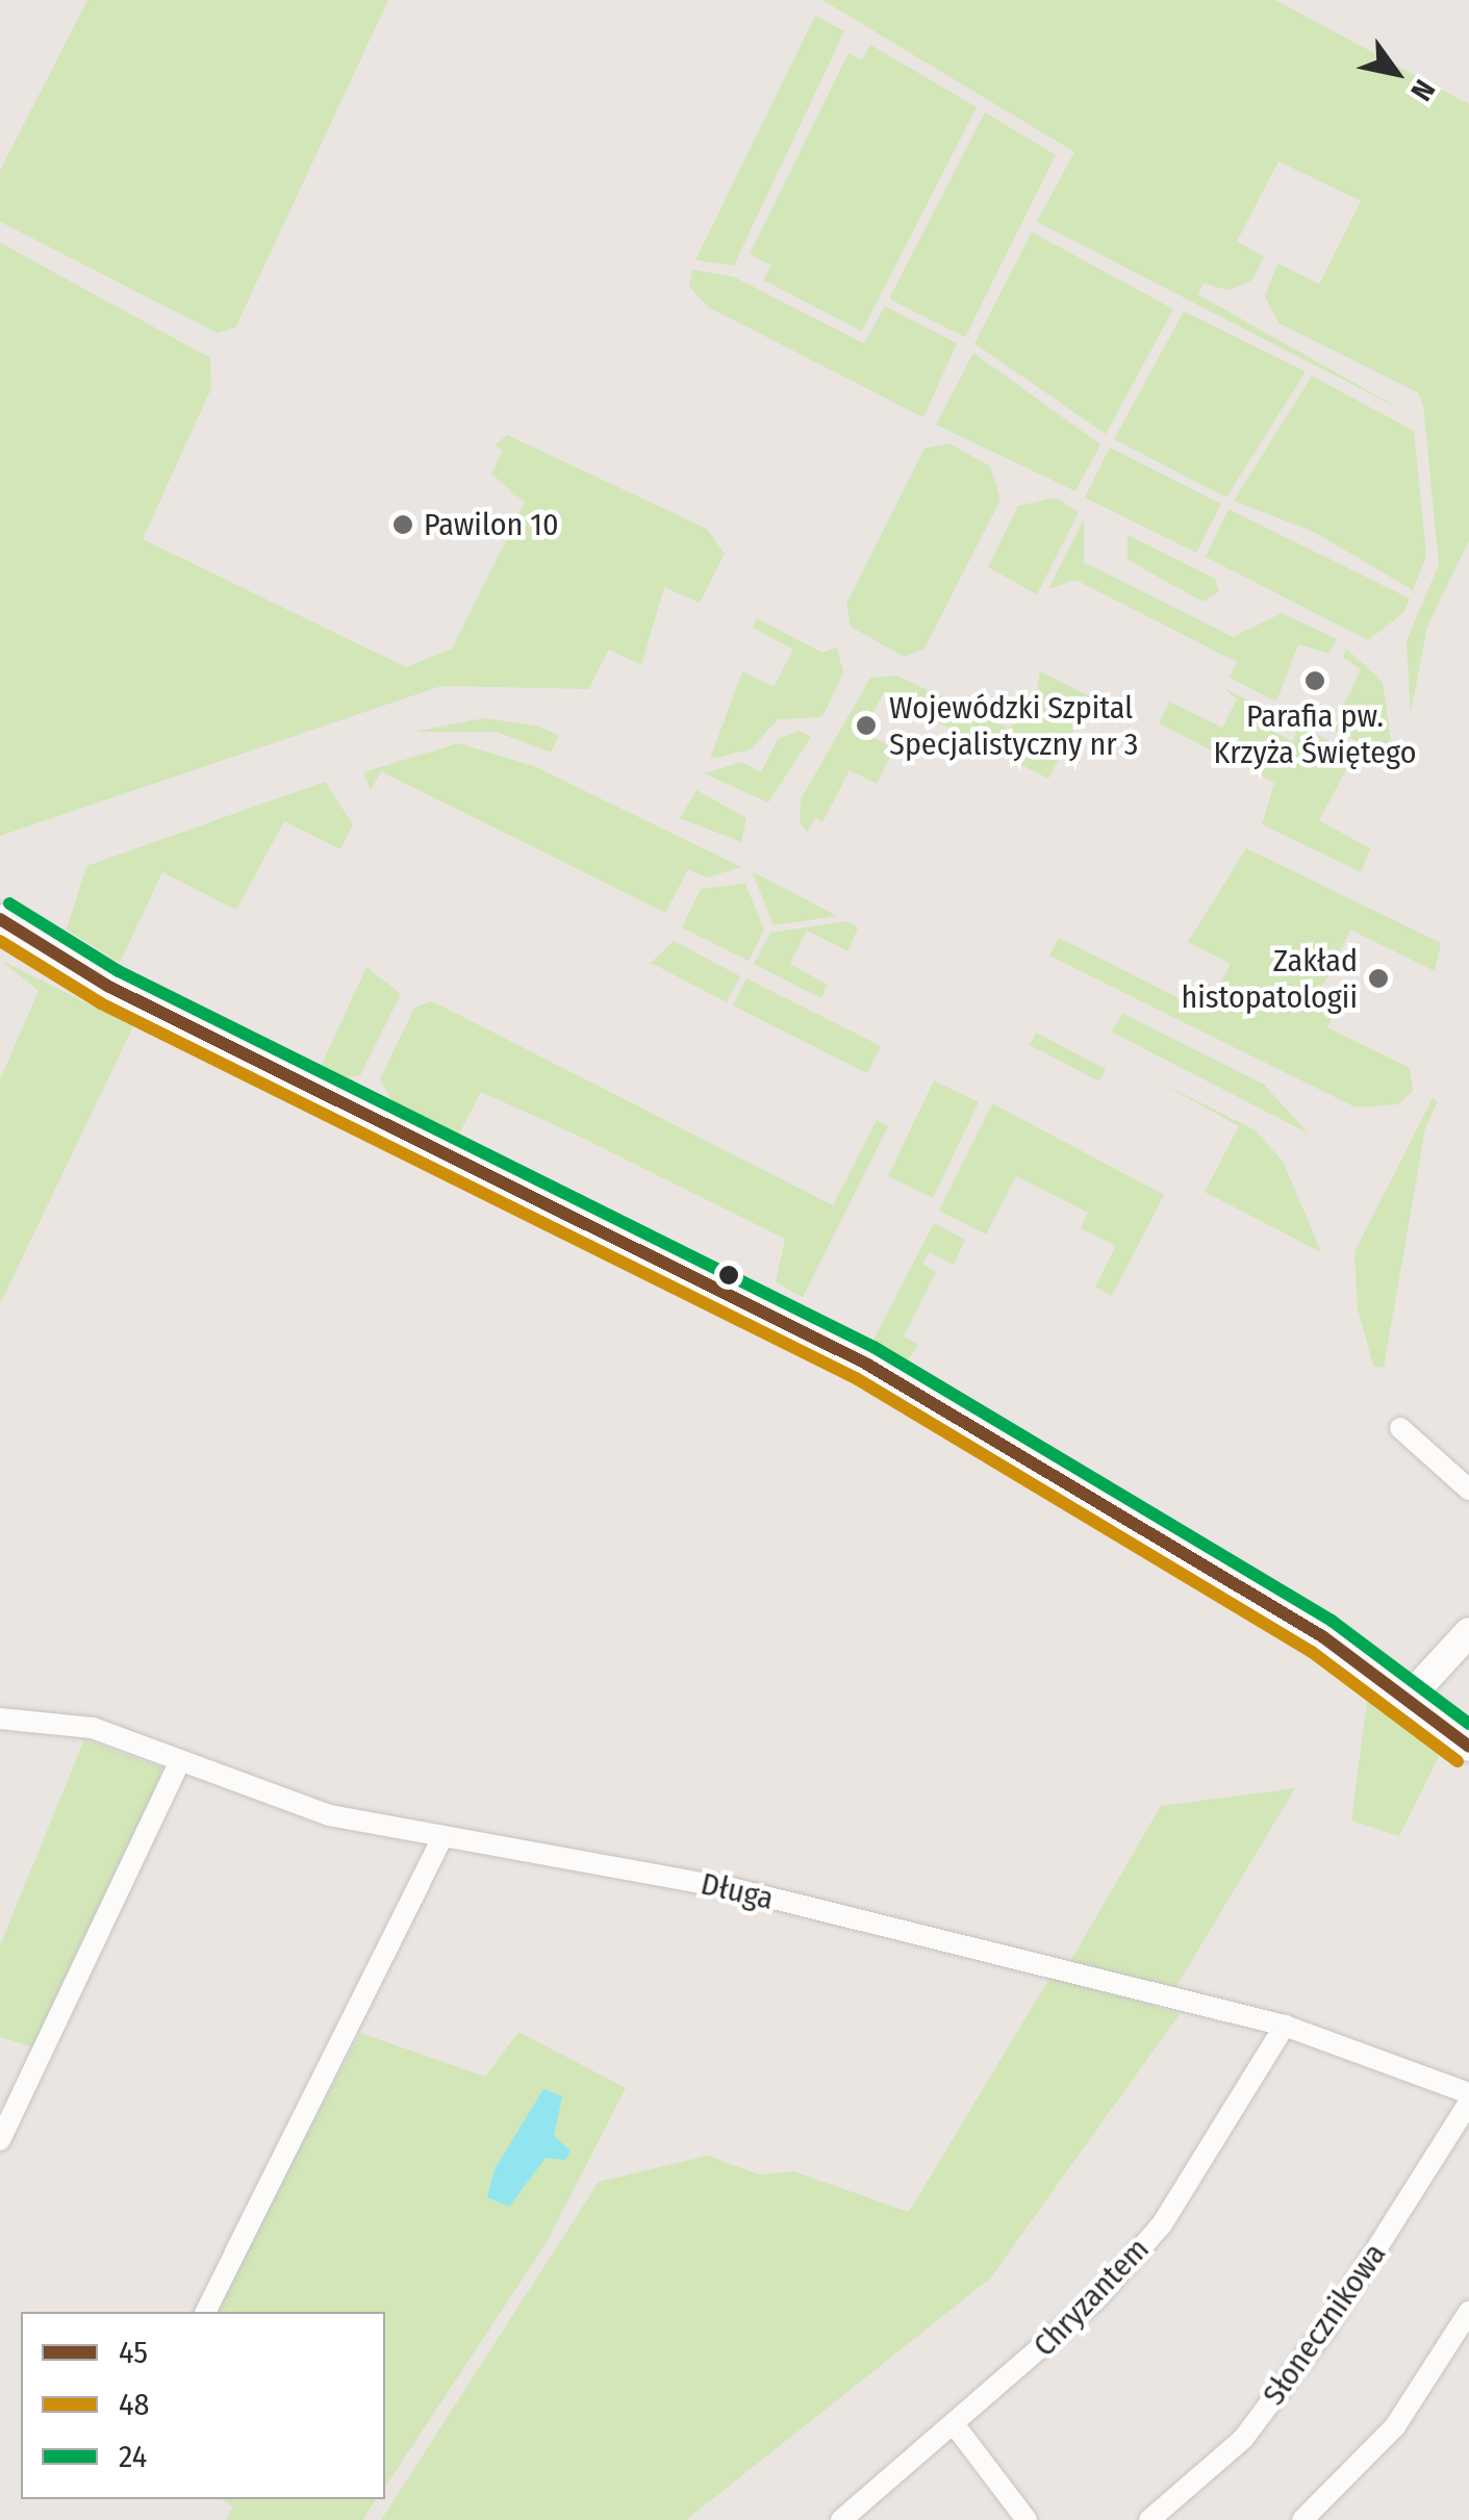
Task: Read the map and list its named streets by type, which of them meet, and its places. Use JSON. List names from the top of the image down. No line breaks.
{"streets":{"street":["Długa","Chryzantem","Słonecznikowa"]},"crossings":[["Długa","Chryzantem"]],"places":["Pawilon 10","Parafia pw. Krzyża Świętego","Wojewódzki Szpital Specjalistyczny nr 3","Zakład histopatologii"],"lines":["transit line 24","transit line 45","transit line 48"],"legend":["45","48","24"],"north":"bottom right"}
